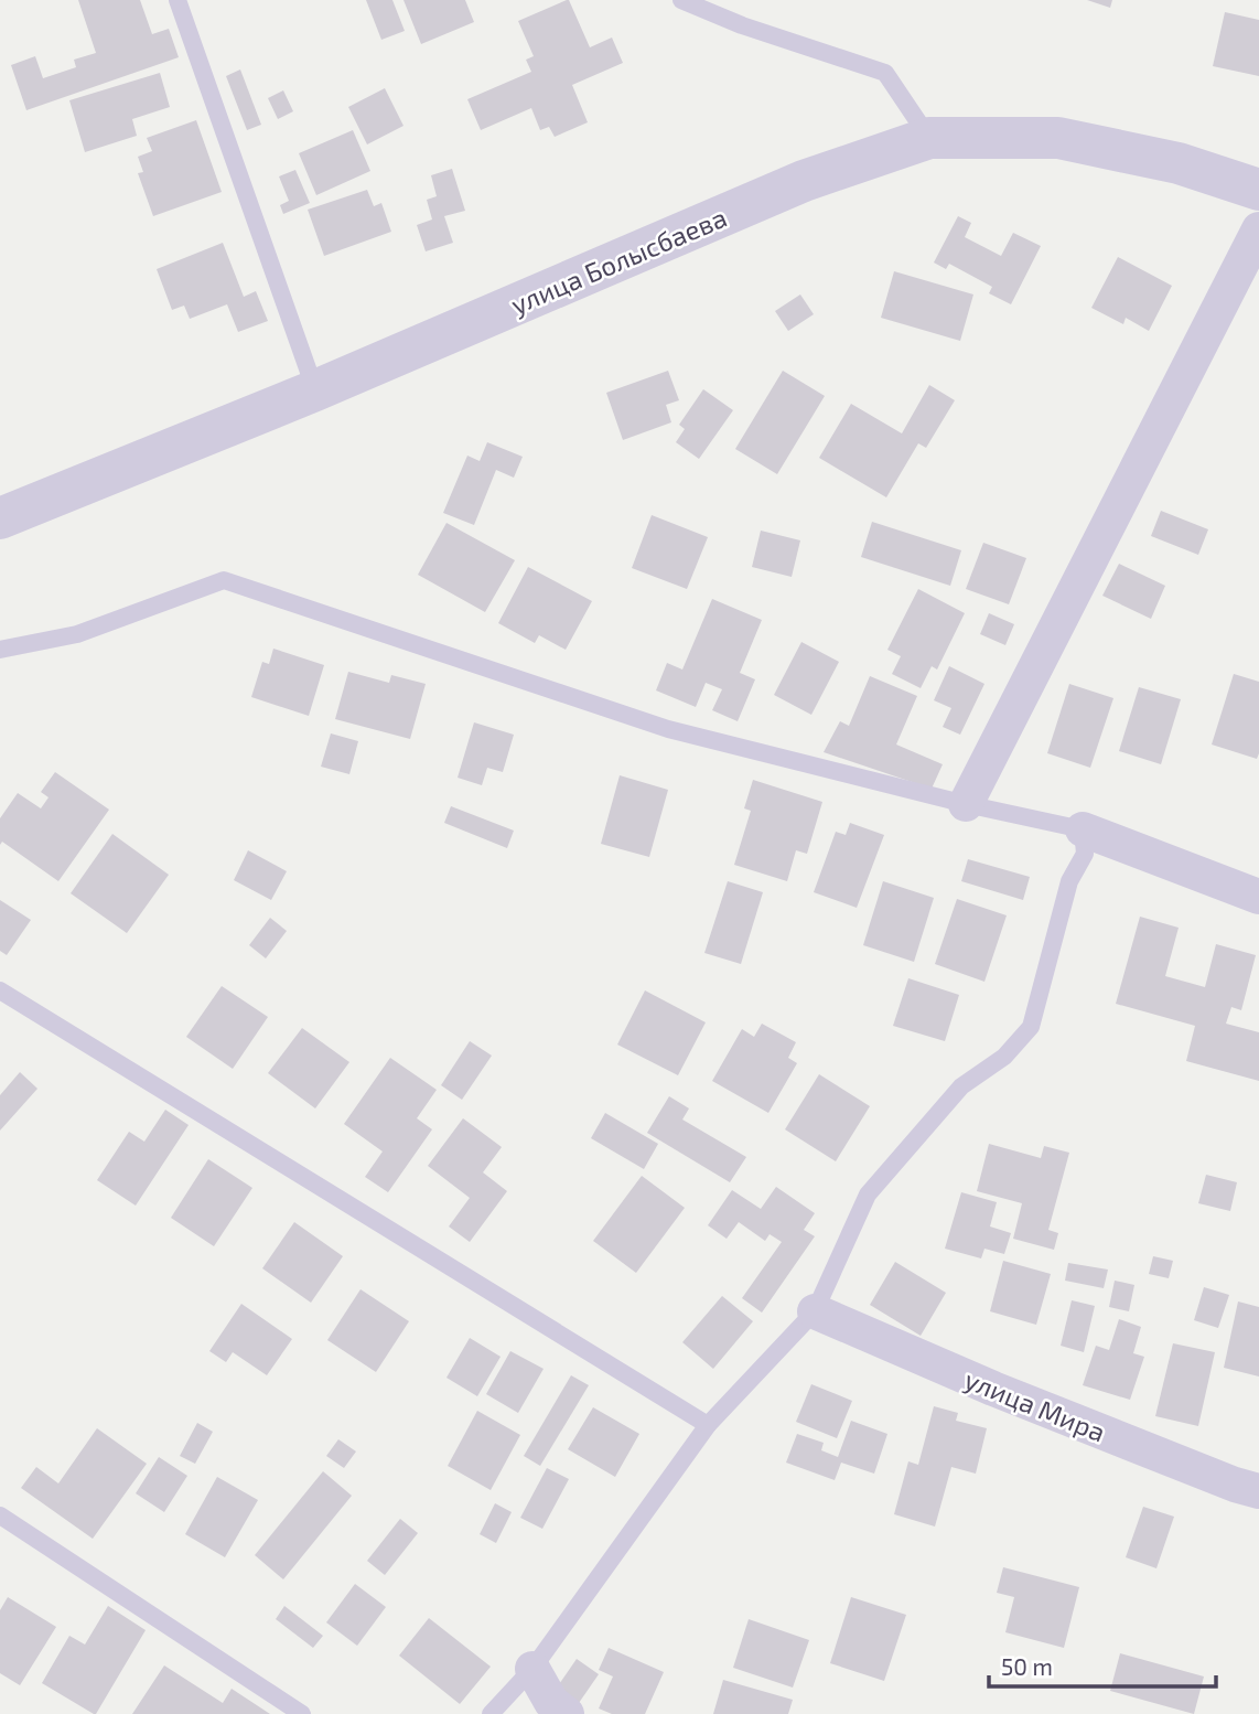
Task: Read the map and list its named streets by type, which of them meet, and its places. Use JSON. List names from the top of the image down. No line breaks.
{"streets":{"street":["улица Болысбаева","улица Мира"]},"scale_bar":"50 m"}
